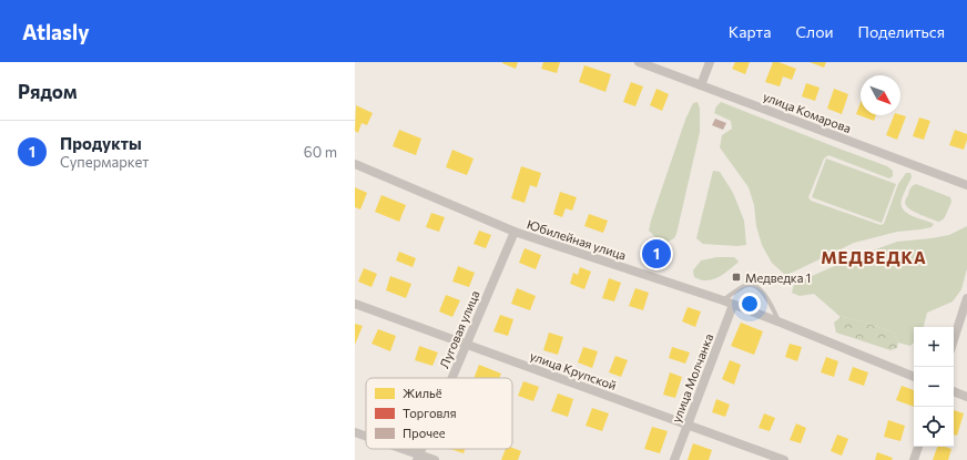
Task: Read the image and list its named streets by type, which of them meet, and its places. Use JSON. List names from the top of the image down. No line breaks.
{"streets":{"street":["улица Комарова","Юбилейная улица","Луговая улица","улица Крупской","улица Молчанка"]},"crossings":[["Юбилейная улица","Луговая улица"],["Юбилейная улица","улица Молчанка"],["Луговая улица","улица Крупской"],["улица Крупской","улица Молчанка"]],"districts":["МЕДВЕДКА"],"places":{"transit":["Медведка 1"]},"legend":["Жильё","Торговля","Прочее"],"north":"bottom right","page":{"header":"Atlasly","nav":["Карта","Слои","Поделиться"],"heading":"Рядом","list":[{"mark":"1","name":"Продукты","note":"Супермаркет","value":"60 m"}],"pins":"1","map_buttons":["+","−"]}}
